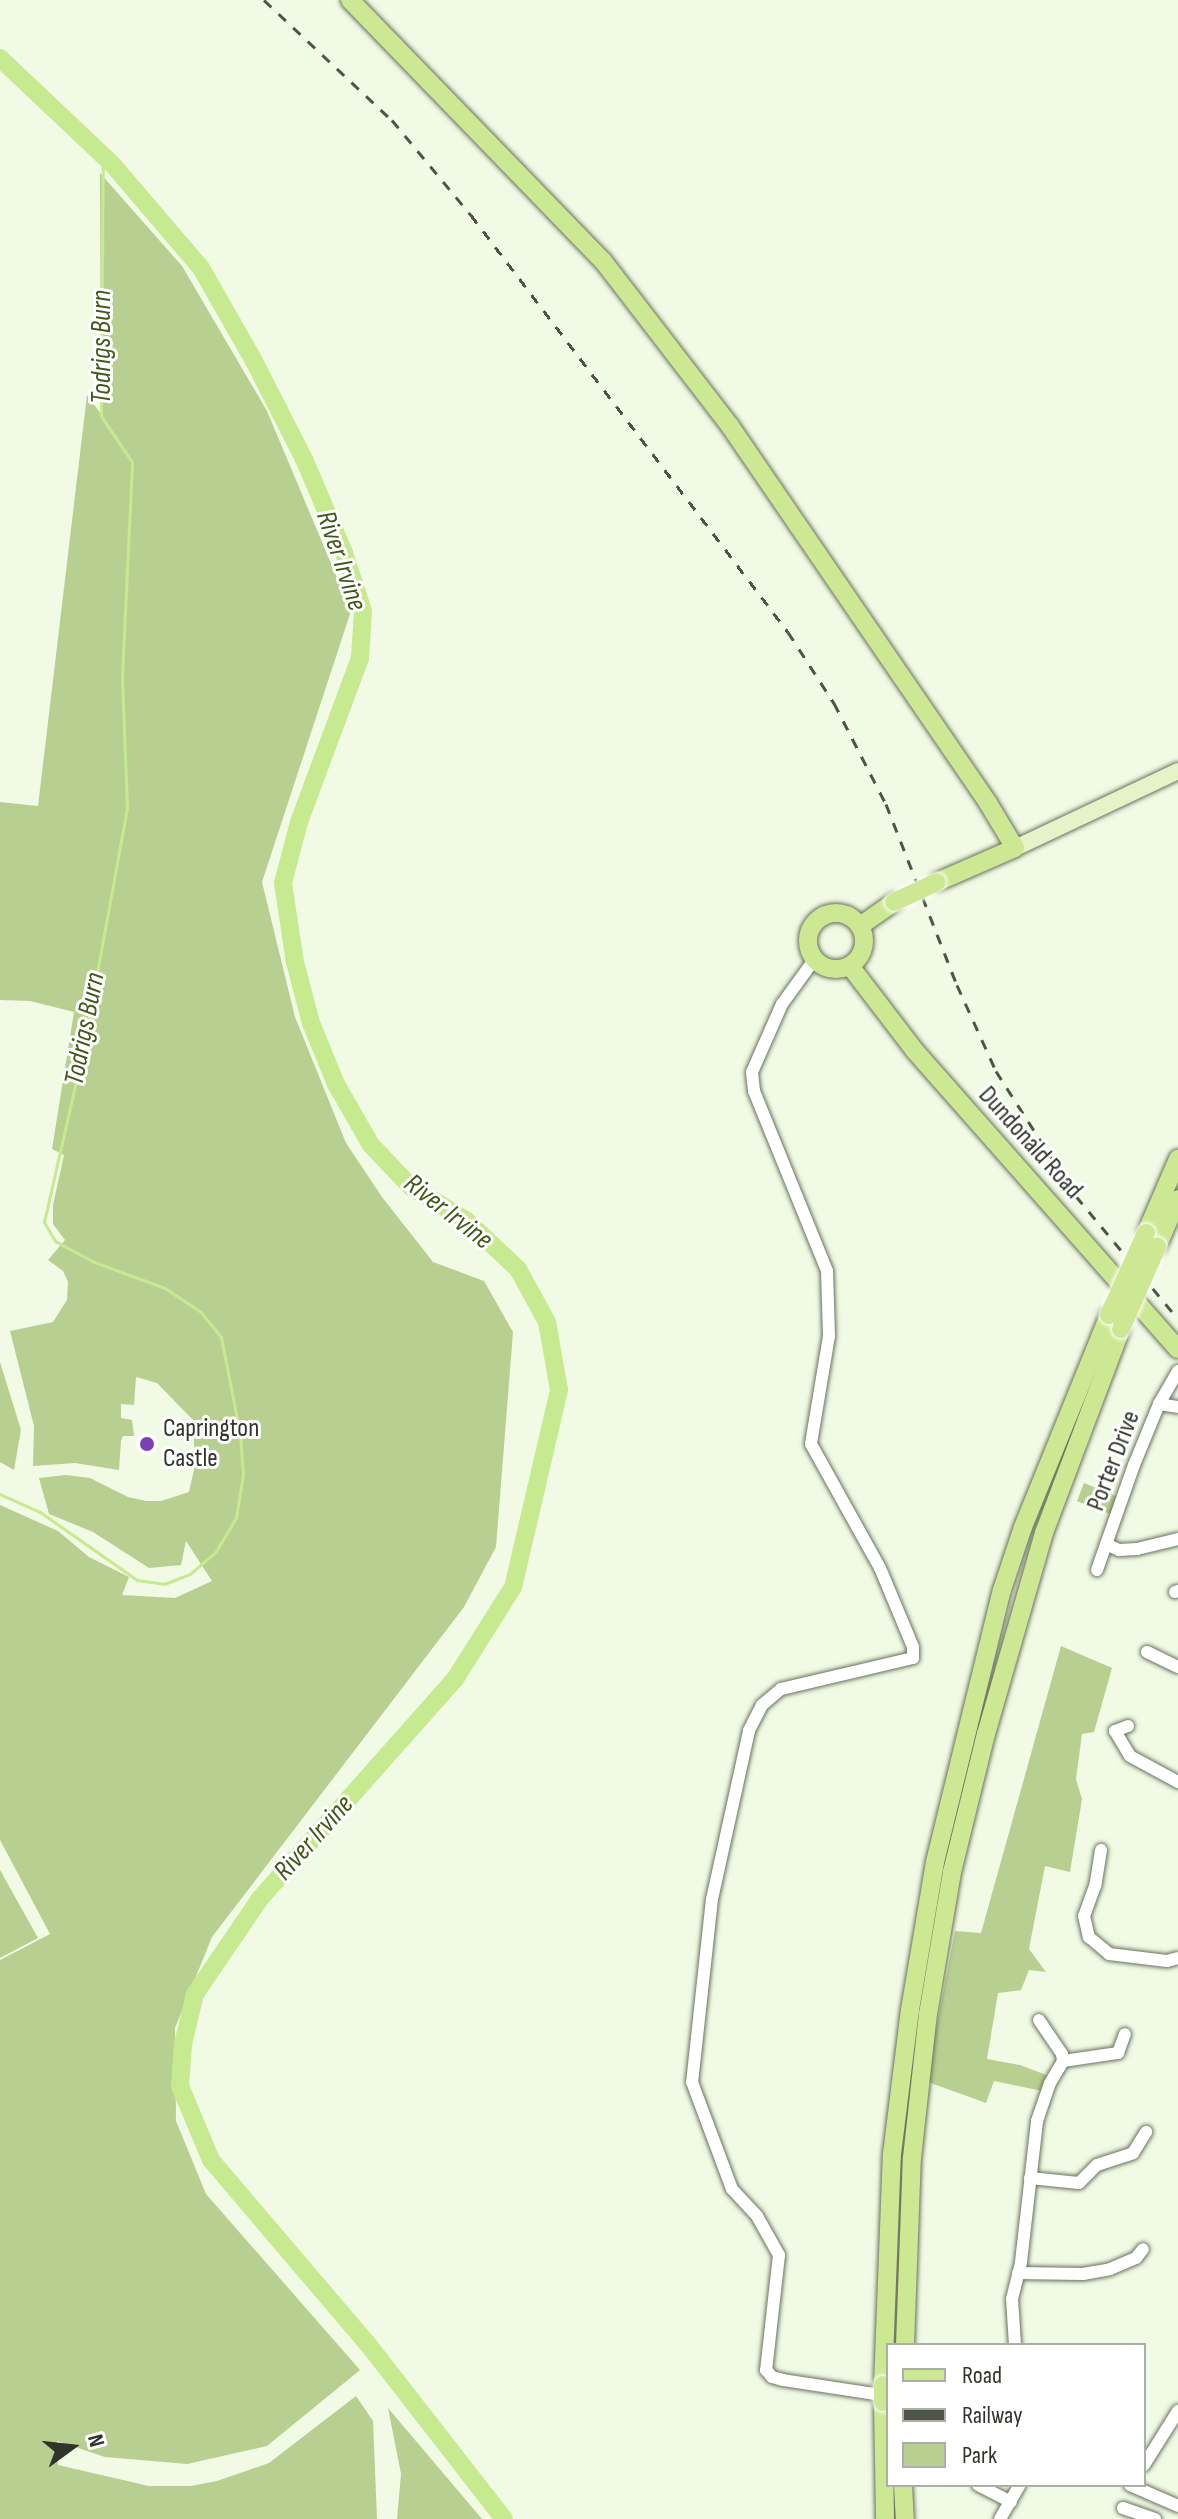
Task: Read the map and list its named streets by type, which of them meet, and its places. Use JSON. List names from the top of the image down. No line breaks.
{"streets":{"main road":["Dundonald Road"],"street":["Porter Drive"]},"water":["Todrigs Burn","River Irvine"],"places":["Caprington Castle"],"legend":["Road","Railway","Park"],"north":"right"}
